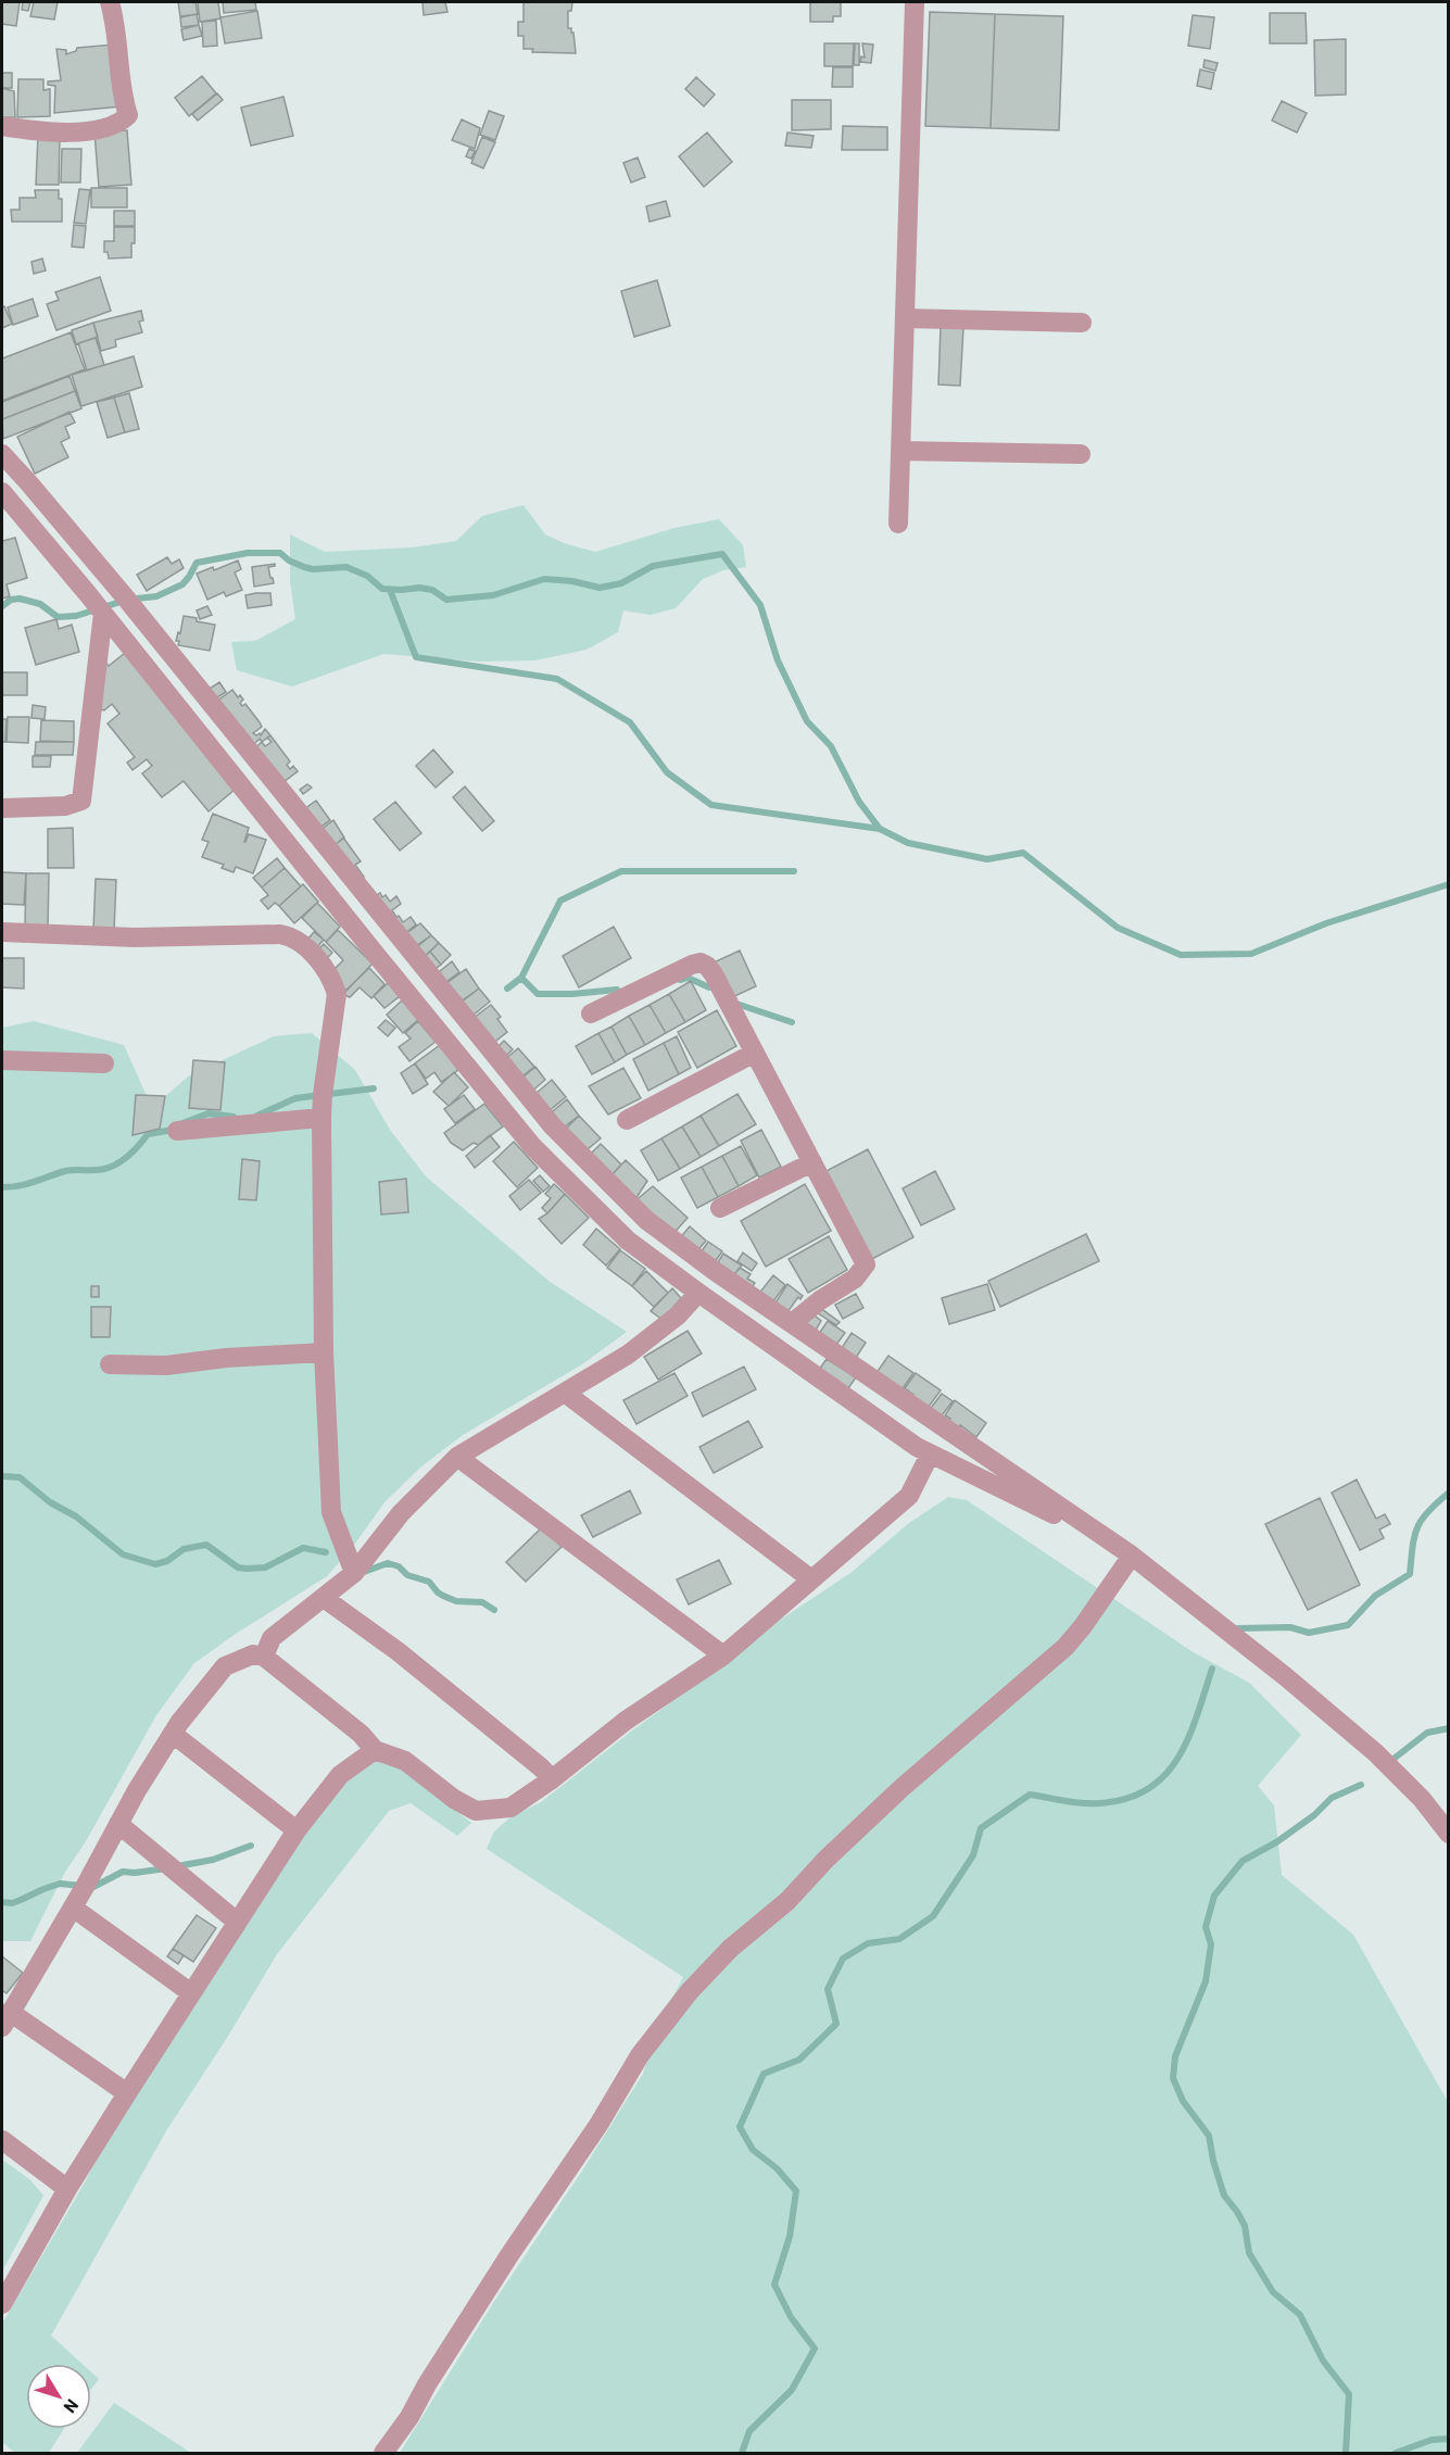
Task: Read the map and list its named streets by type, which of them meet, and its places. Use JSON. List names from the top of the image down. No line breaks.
{"north":"bottom right"}
